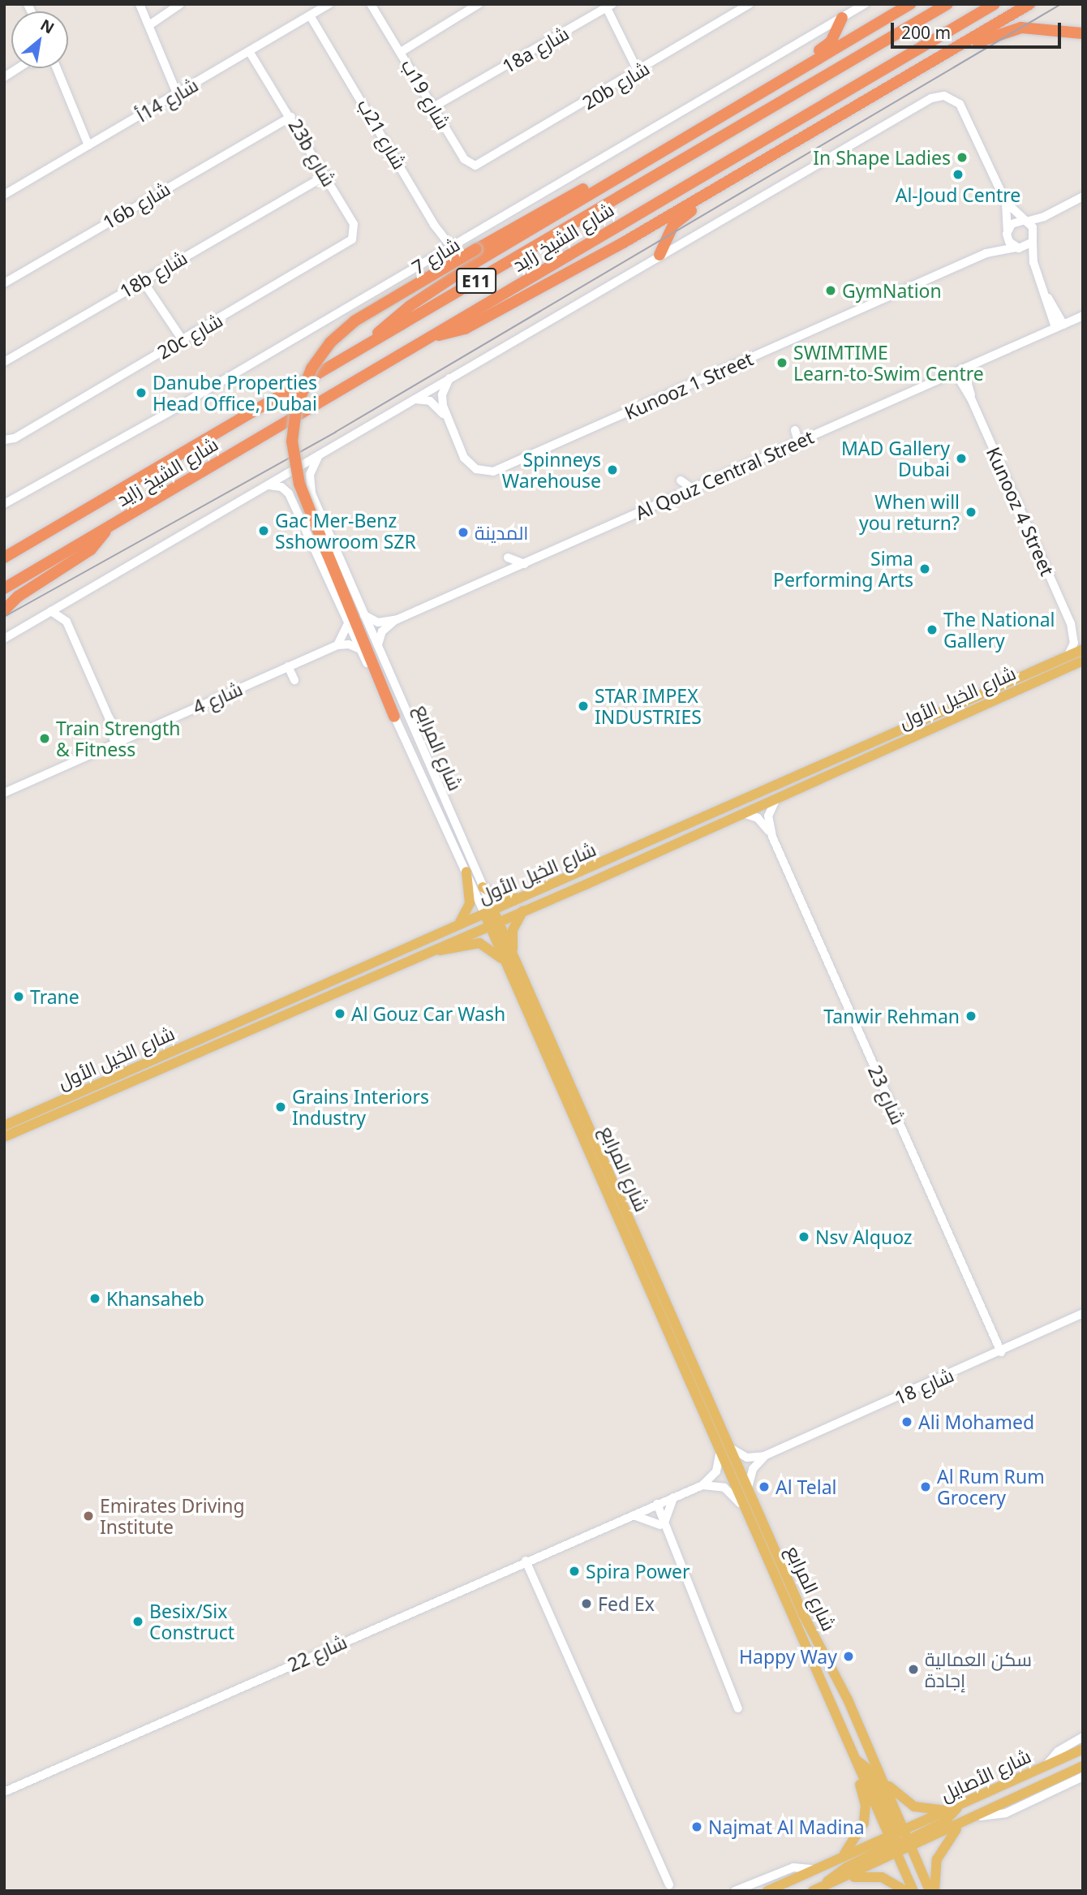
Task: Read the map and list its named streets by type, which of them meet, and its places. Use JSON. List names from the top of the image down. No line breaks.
{"streets":{"highway":["شارع الشيخ زايد","E11"],"main road":["شارع الخيل الأول","شارع المرابع","شارع الأصايل"],"street":["18a شارع","20b شارع","شارع 19ب","شارع 14أ","شارع 21ب","23b شارع","16b شارع","شارع 7","18b شارع","20c شارع","Kunooz 1 Street","Al Qouz Central Street","Kunooz 4 Street","شارع 4","شارع 23","شارع 18","شارع 22"]},"crossings":[["18a شارع","شارع 19ب"],["20b شارع","شارع 19ب"],["شارع 14أ","شارع 21ب"],["شارع 14أ","23b شارع"],["شارع 21ب","شارع 7"],["23b شارع","16b شارع"],["23b شارع","18b شارع"],["23b شارع","20c شارع"],["Al Qouz Central Street","Kunooz 4 Street"],["Al Qouz Central Street","شارع المرابع"],["Kunooz 4 Street","شارع الخيل الأول"],["شارع الخيل الأول","شارع المرابع"],["شارع الخيل الأول","شارع 23"],["شارع المرابع","شارع الأصايل"],["شارع 23","شارع 18"]],"places":["In Shape Ladies","Al-Joud Centre","GymNation","SWIMTIME Learn-to-Swim Centre","Danube Properties Head Office, Dubai","MAD Gallery Dubai","Spinneys Warehouse","When will you return?","Gac Mer-Benz Sshowroom SZR","المدينة","Sima Performing Arts","The National Gallery","STAR IMPEX INDUSTRIES","Train Strength & Fitness","Trane","Al Gouz Car Wash","Tanwir Rehman","Grains Interiors Industry","Nsv Alquoz","Khansaheb","Ali Mohamed","Al Telal","Al Rum Rum Grocery","Emirates Driving Institute","Spira Power","Fed Ex","Besix/Six Construct","Happy Way","سكن العمالية إجادة","Najmat Al Madina"],"scale_bar":"200 m","north":"top right"}
